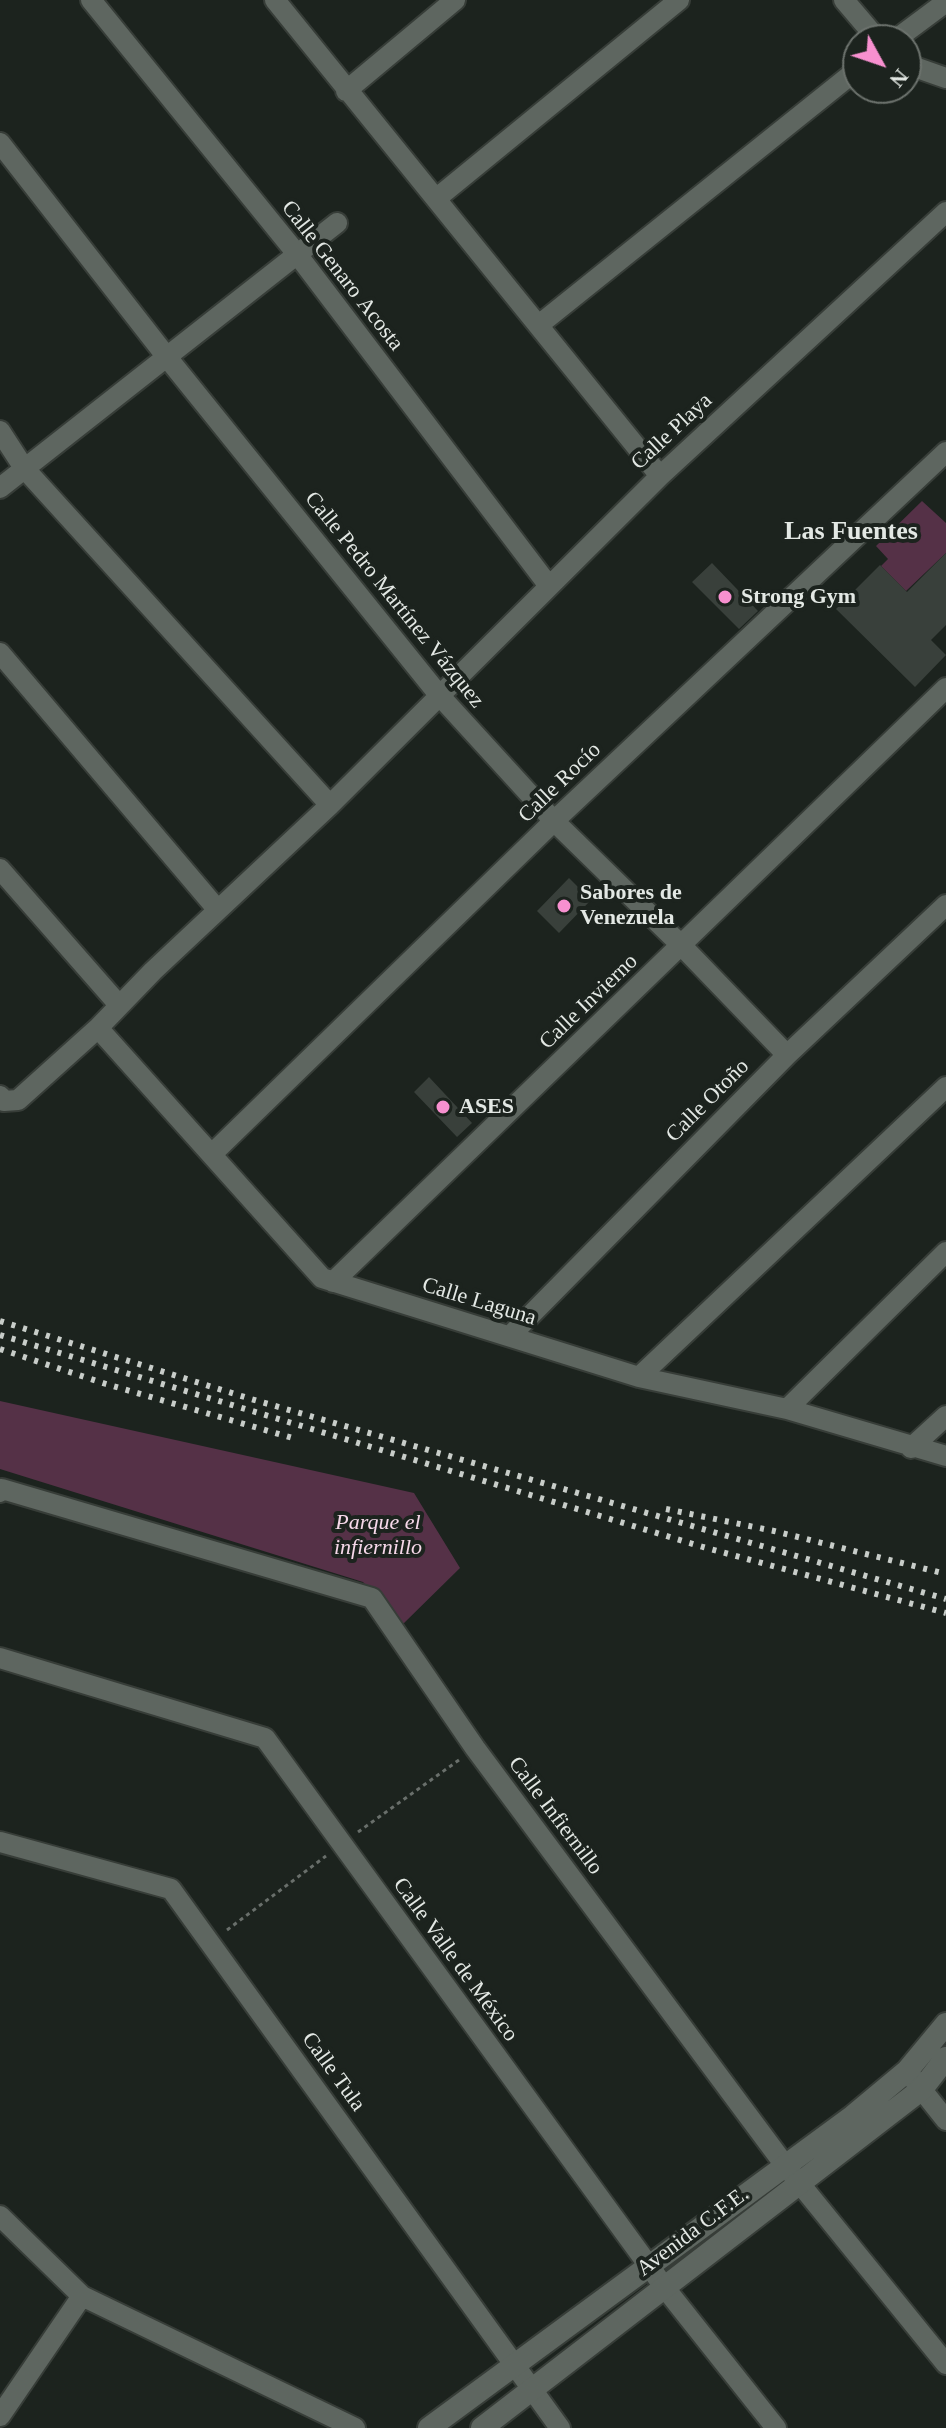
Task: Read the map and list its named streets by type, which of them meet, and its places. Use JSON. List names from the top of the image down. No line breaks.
{"streets":{"street":["Calle Genaro Acosta","Calle Playa","Calle Pedro Martínez Vázquez","Calle Rocío","Calle Invierno","Calle Otoño","Calle Laguna","Calle Infiernillo","Calle Valle de México","Calle Tula","Avenida C.F.E."]},"crossings":[["Calle Genaro Acosta","Calle Playa"],["Calle Playa","Calle Pedro Martínez Vázquez"],["Calle Playa","Calle Laguna"],["Calle Pedro Martínez Vázquez","Calle Rocío"],["Calle Pedro Martínez Vázquez","Calle Invierno"],["Calle Pedro Martínez Vázquez","Calle Otoño"],["Calle Rocío","Calle Laguna"],["Calle Invierno","Calle Laguna"],["Calle Otoño","Calle Laguna"],["Calle Infiernillo","Avenida C.F.E."],["Calle Valle de México","Avenida C.F.E."],["Calle Tula","Avenida C.F.E."]],"districts":["Las Fuentes"],"parks":["Parque el infiernillo"],"places":["Strong Gym","Sabores de Venezuela","ASES"],"north":"bottom right"}
